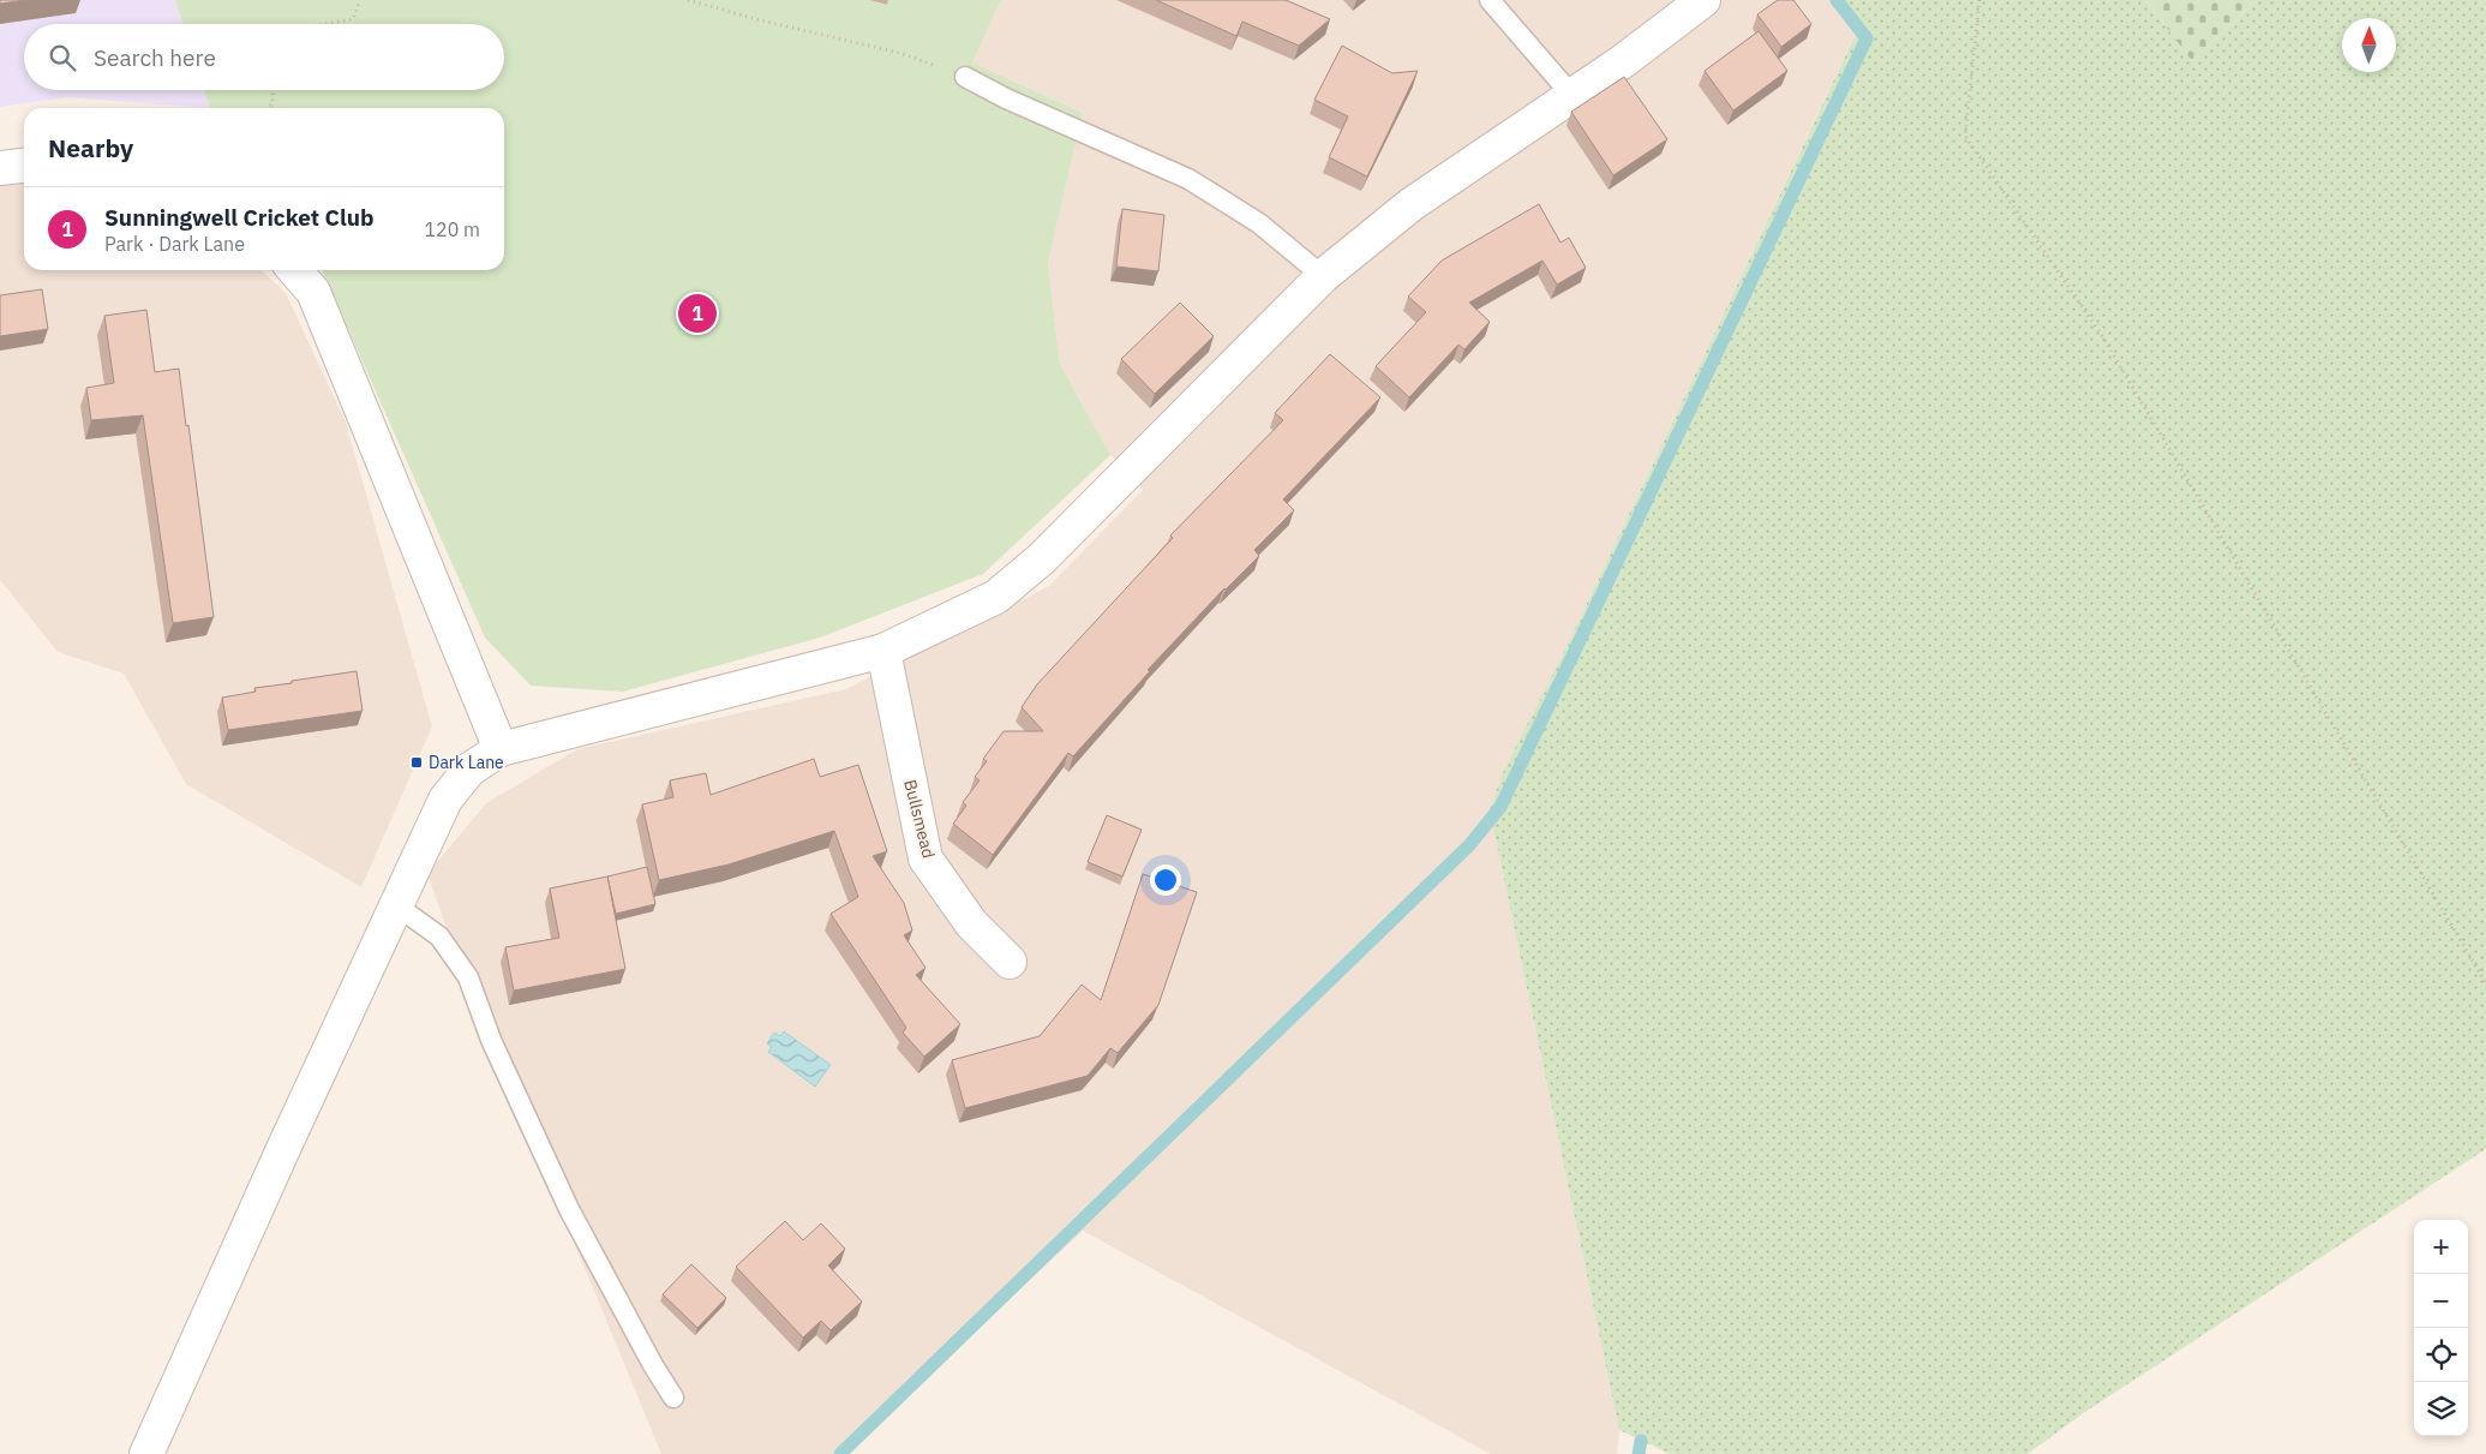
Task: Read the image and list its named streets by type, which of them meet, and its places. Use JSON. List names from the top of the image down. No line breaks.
{"streets":{"street":["Bullsmead"]},"places":{"transit":["Dark Lane"]},"north":"top","page":{"search":"Search here","heading":"Nearby","list":[{"mark":"1","name":"Sunningwell Cricket Club","note":"Park · Dark Lane","value":"120 m"}],"pins":"1","map_buttons":["+","−"]}}
